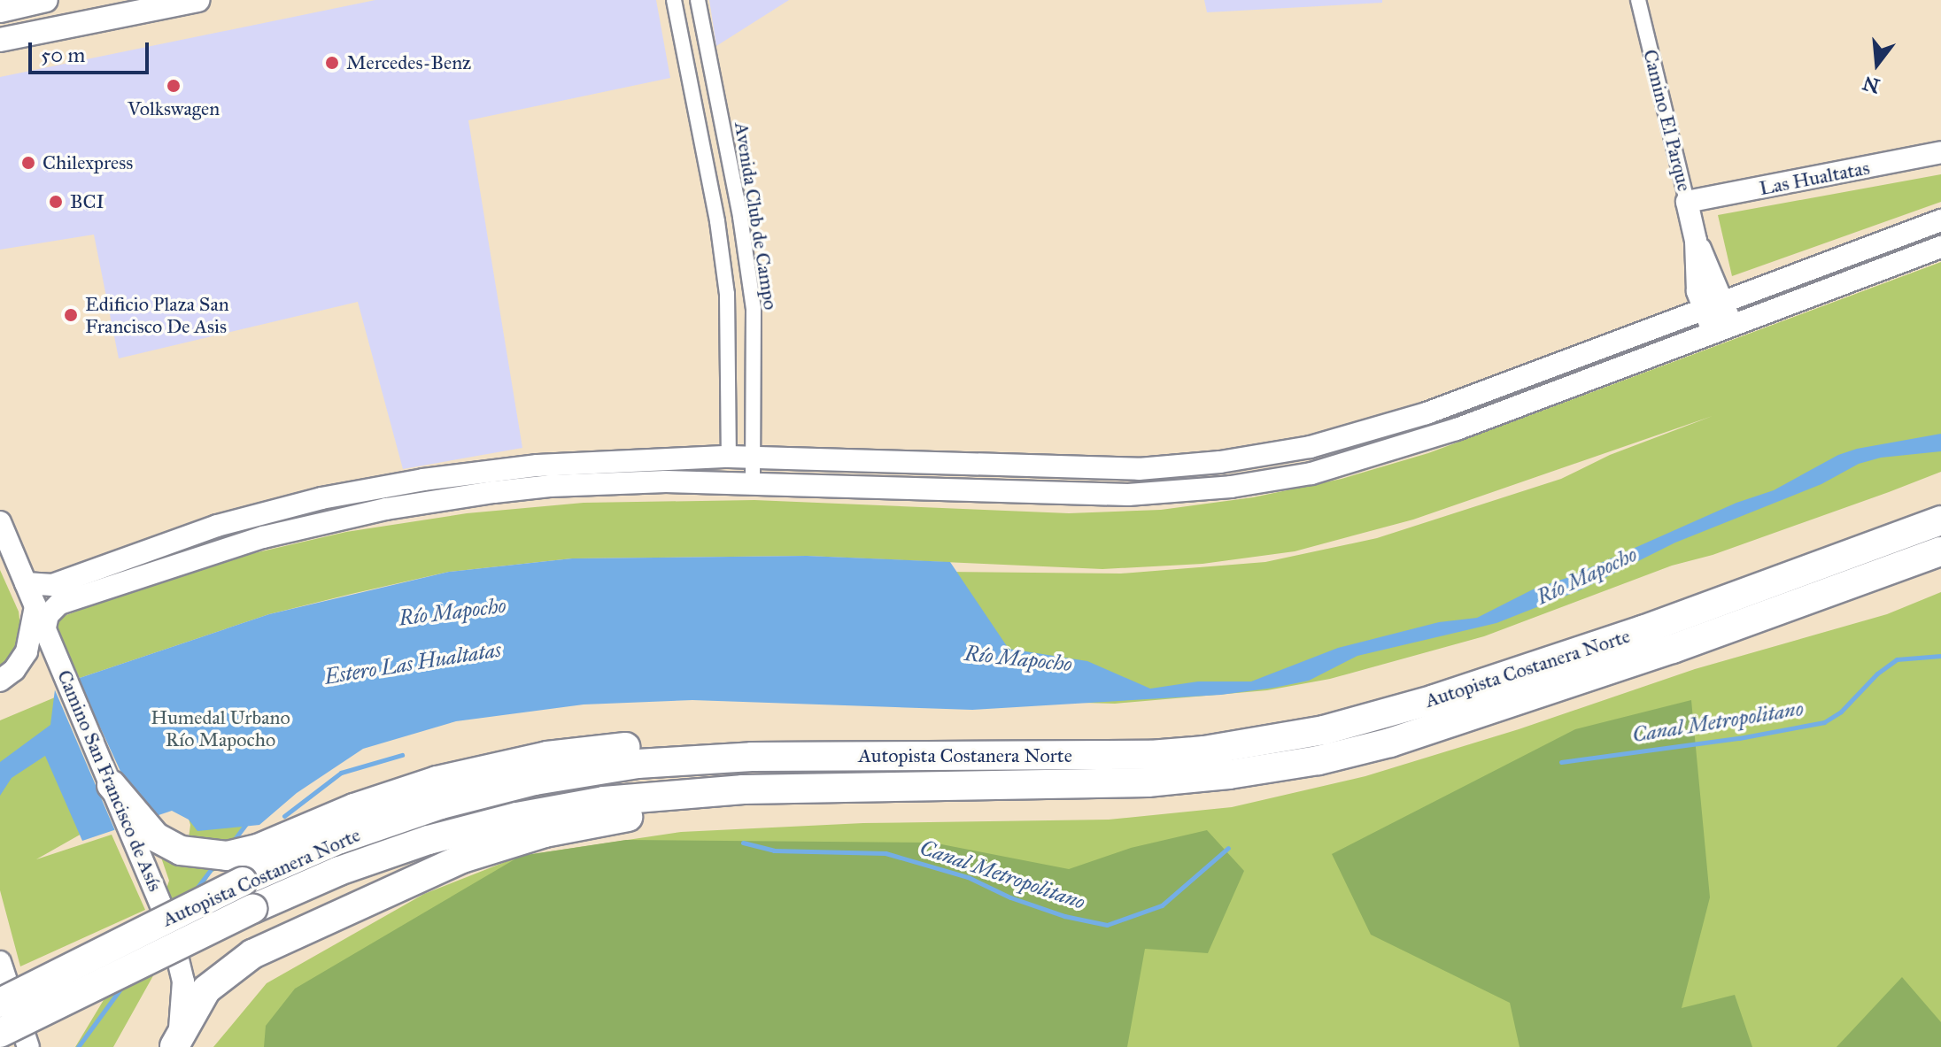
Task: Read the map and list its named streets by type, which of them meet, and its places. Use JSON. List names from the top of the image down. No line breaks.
{"streets":{"highway":["Autopista Costanera Norte"],"street":["Camino El Parque","Las Hualtatas","Avenida Club de Campo","Camino San Francisco de Asís"]},"crossings":[["Camino El Parque","Las Hualtatas"]],"water":["Río Mapocho","Estero Las Hualtatas","Canal Metropolitano"],"parks":["Humedal Urbano Río Mapocho"],"places":["Mercedes-Benz","Volkswagen","Chilexpress","BCI","Edificio Plaza San Francisco De Asis"],"scale_bar":"50 m","north":"bottom"}
